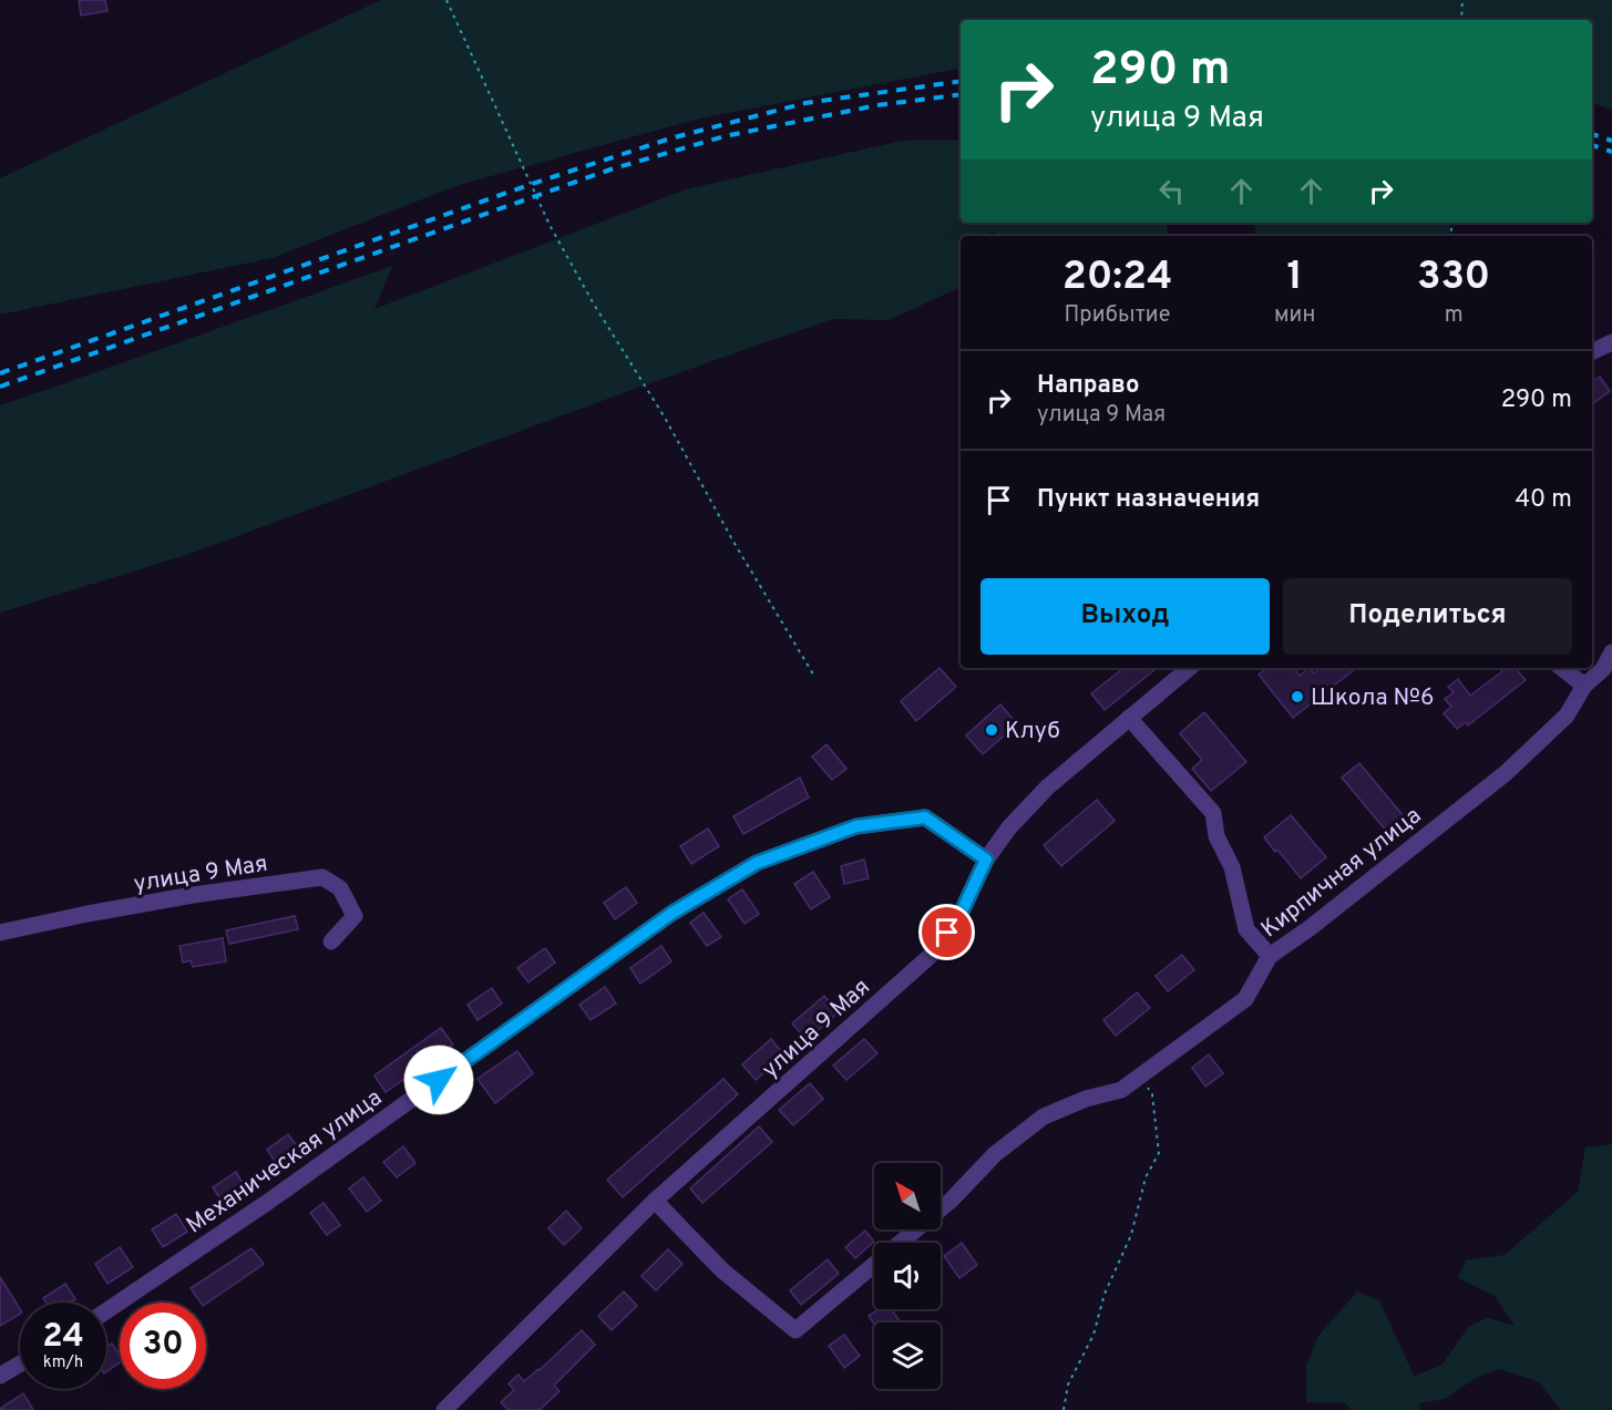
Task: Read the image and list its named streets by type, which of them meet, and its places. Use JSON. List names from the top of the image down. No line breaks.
{"streets":{"street":["Кирпичная улица","улица 9 Мая","Механическая улица"]},"crossings":[["Кирпичная улица","улица 9 Мая"],["улица 9 Мая","Механическая улица"]],"places":["Школа №6","Клуб"],"north":"top left","page":{"turn":["290 m","улица 9 Мая"],"eta":["20:24","Прибытие","1","мин","330","m"],"list":[{"name":"Направо","note":"улица 9 Мая","value":"290 m"},{"name":"Пункт назначения","value":"40 m"}],"buttons":["Выход","Поделиться"],"speed":"24 km/h","limit":"30"}}
